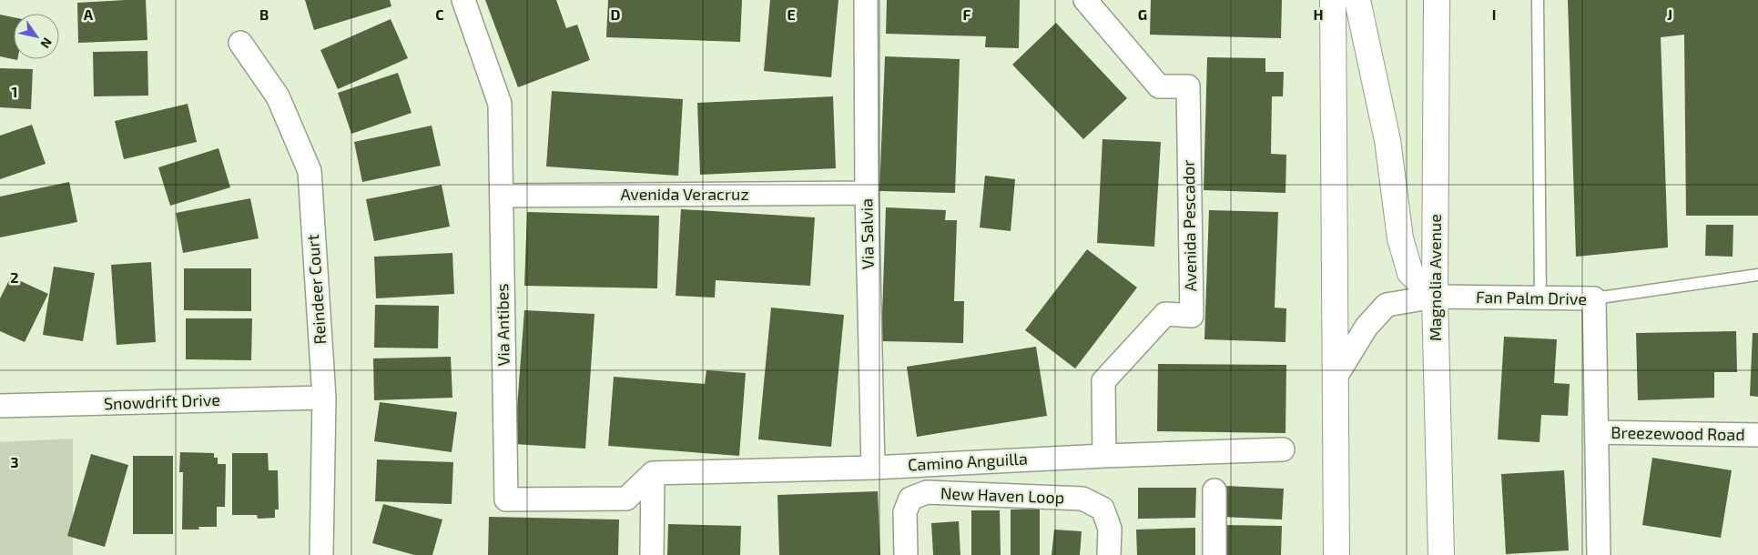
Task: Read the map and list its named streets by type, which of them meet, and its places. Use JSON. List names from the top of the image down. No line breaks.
{"streets":{"main road":["Magnolia Avenue"],"street":["Avenida Veracruz","Avenida Pescador","Via Salvia","Reindeer Court","Fan Palm Drive","Via Antibes","Snowdrift Drive","Breezewood Road","Camino Anguilla","New Haven Loop"]},"crossings":[["Avenida Veracruz","Via Salvia"],["Avenida Veracruz","Via Antibes"],["Avenida Pescador","Camino Anguilla"],["Via Salvia","Camino Anguilla"],["Magnolia Avenue","Fan Palm Drive"],["Reindeer Court","Snowdrift Drive"],["Fan Palm Drive","Breezewood Road"],["Via Antibes","Camino Anguilla"]],"north":"bottom right","grid":{"columns":["A","B","C","D","E","F","G","H","I","J"],"rows":["1","2","3"]}}
